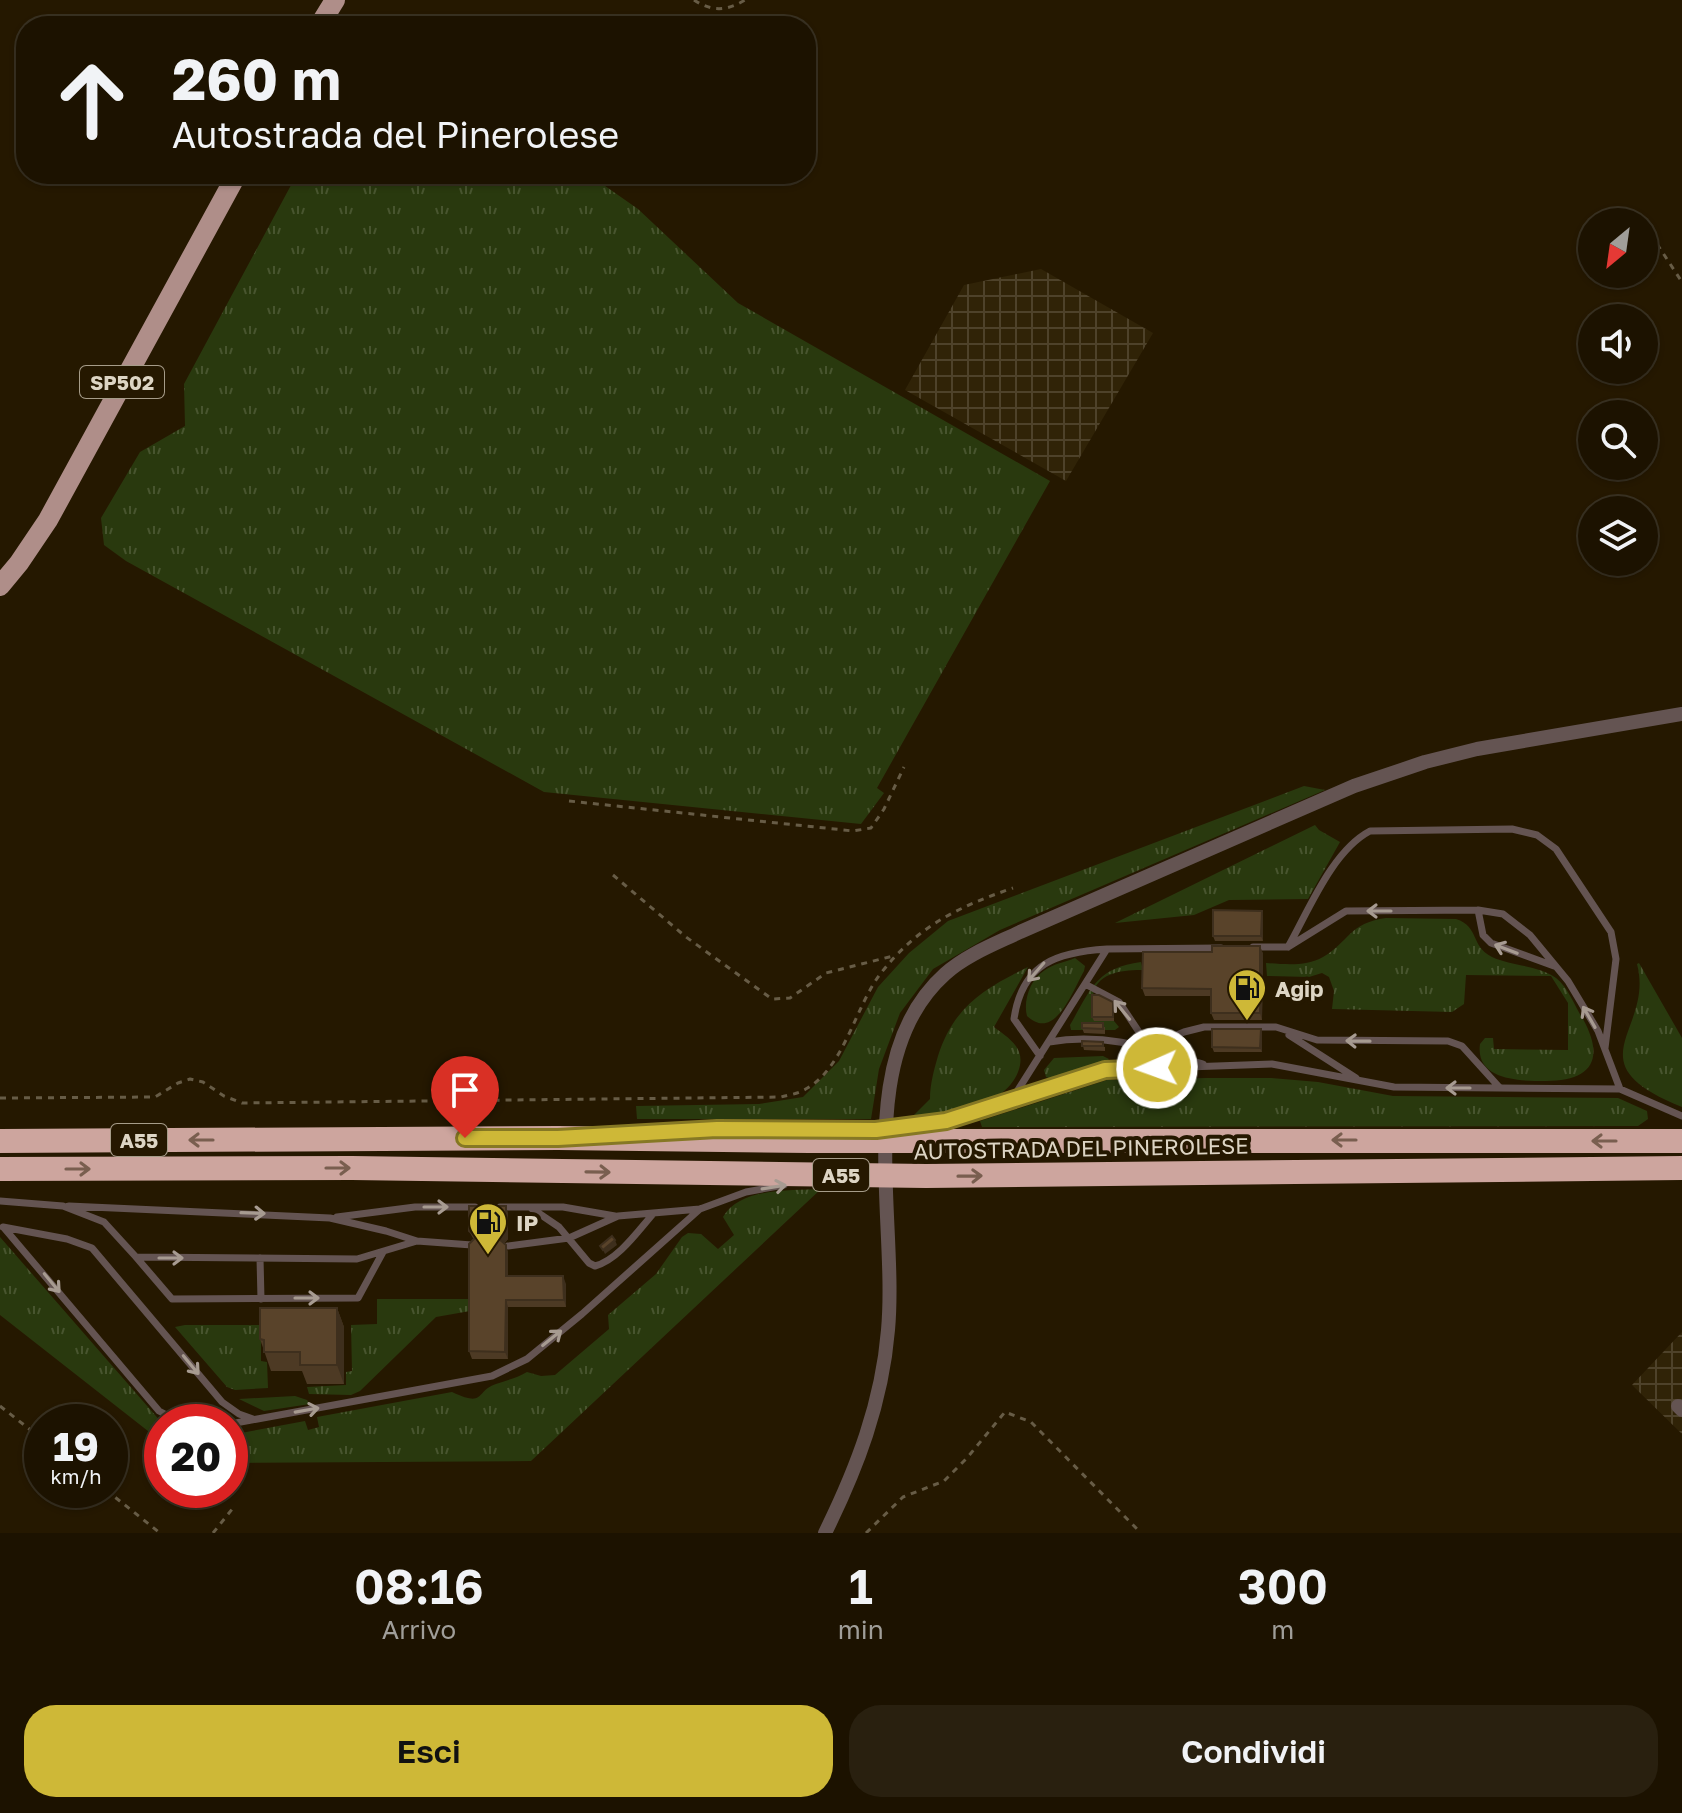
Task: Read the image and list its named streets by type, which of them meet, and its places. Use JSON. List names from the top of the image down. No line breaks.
{"streets":{"highway":["A55","AUTOSTRADA DEL PINEROLESE"],"main road":["SP502"]},"places":{"fuel station":["Agip","IP"]},"north":"bottom left","page":{"turn":["260 m","Autostrada del Pinerolese"],"speed":"19 km/h","limit":"20","eta":["08:16","Arrivo","1","min","300","m"],"buttons":["Esci","Condividi"]}}
